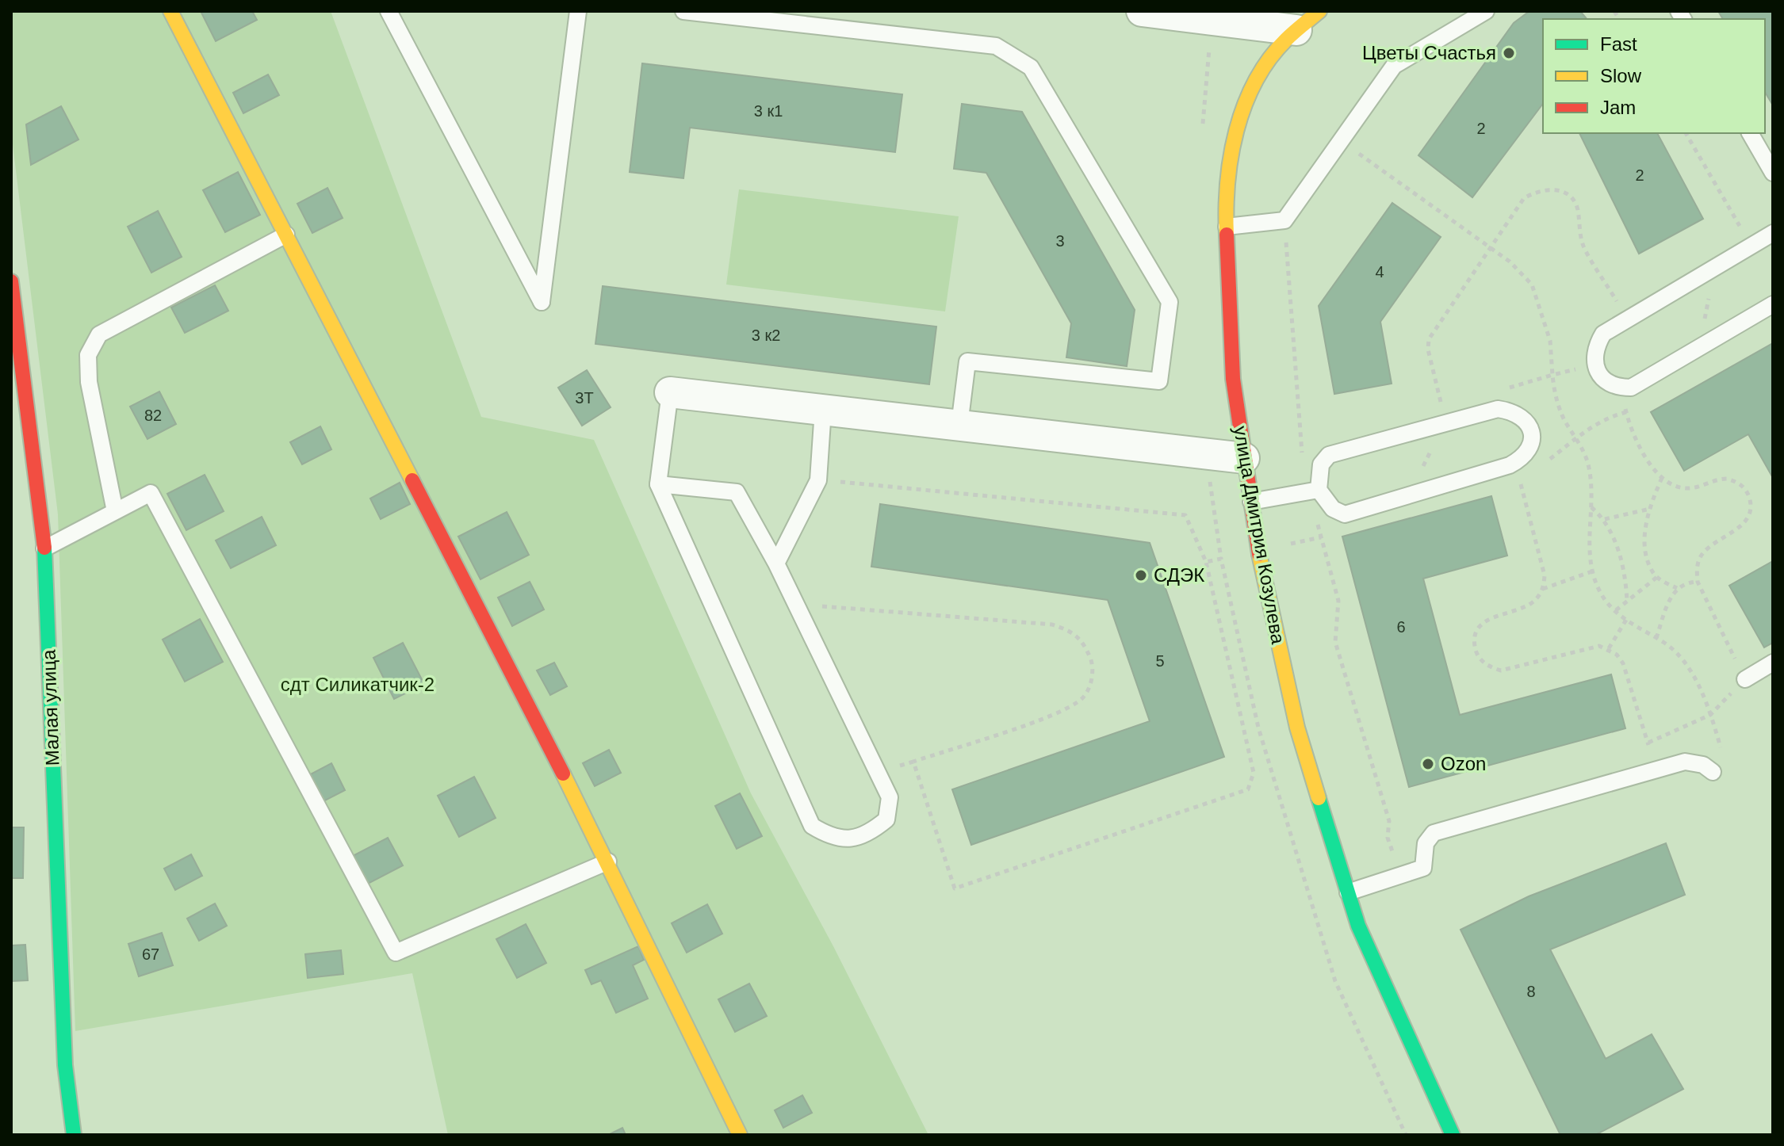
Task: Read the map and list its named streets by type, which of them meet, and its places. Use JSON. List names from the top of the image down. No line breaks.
{"streets":{"street":["улица Дмитрия Козулева","Малая улица"]},"parks":["сдт Силикатчик-2"],"places":["Цветы Счастья","СДЭК","Ozon"],"house_numbers":["3 к1","2","2","3","4","3 к2","3Т","82","6","5","67","8"],"legend":["Fast","Slow","Jam"]}
